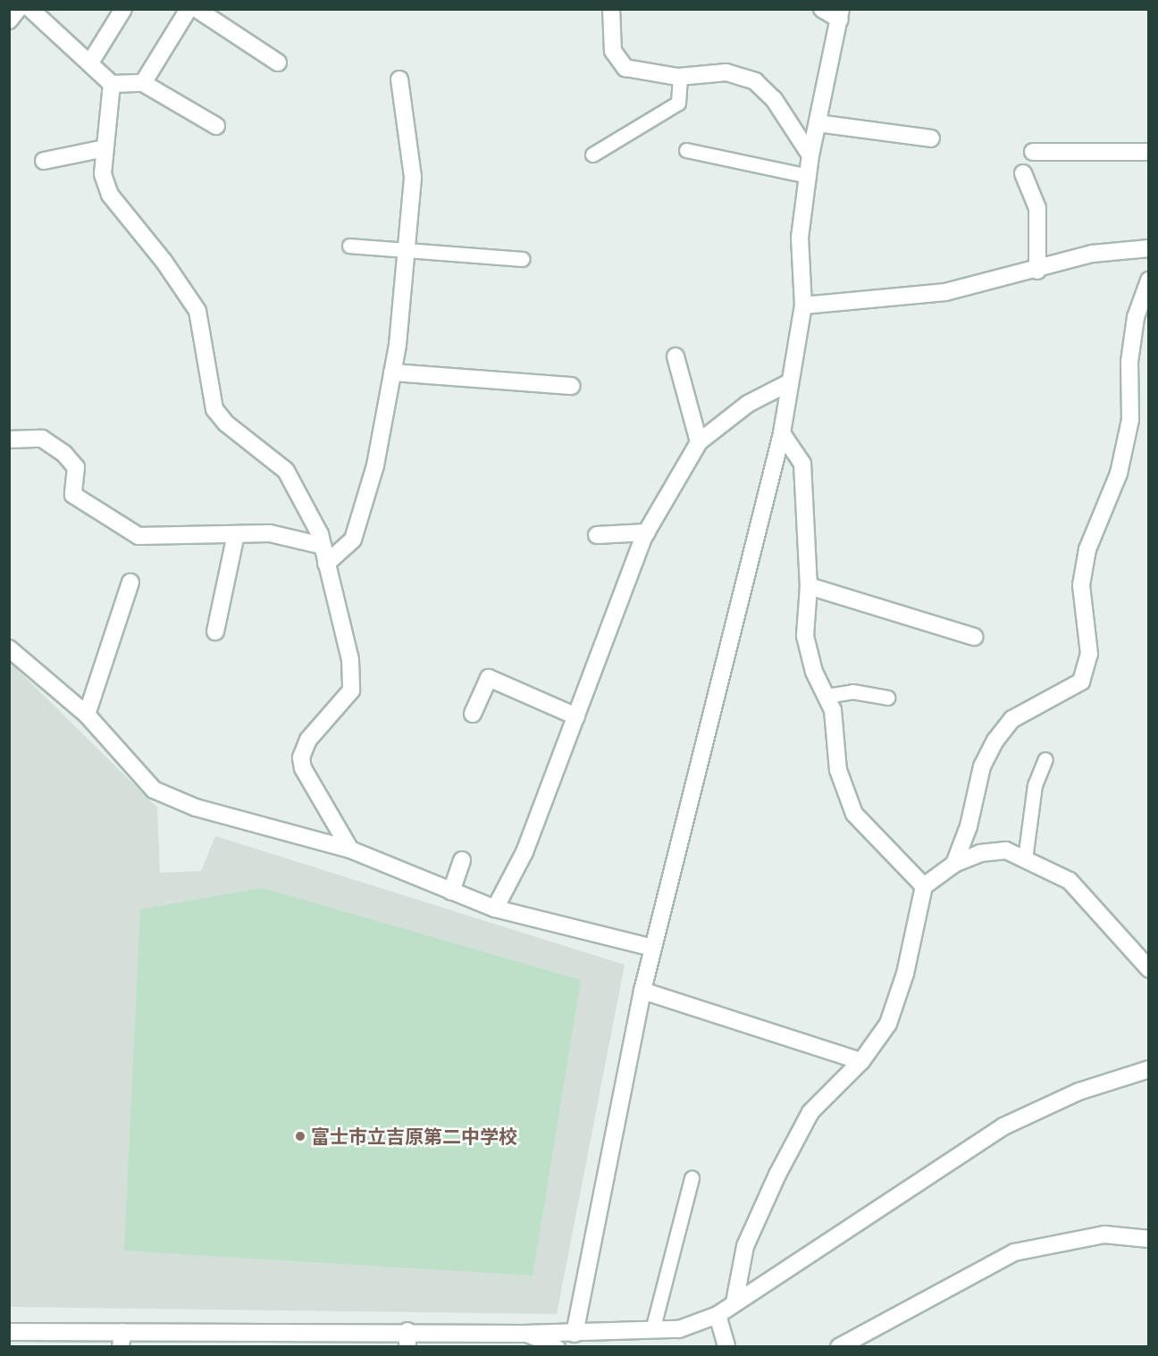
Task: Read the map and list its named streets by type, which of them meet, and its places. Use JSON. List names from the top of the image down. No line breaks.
{"places":["富士市立吉原第二中学校"]}
